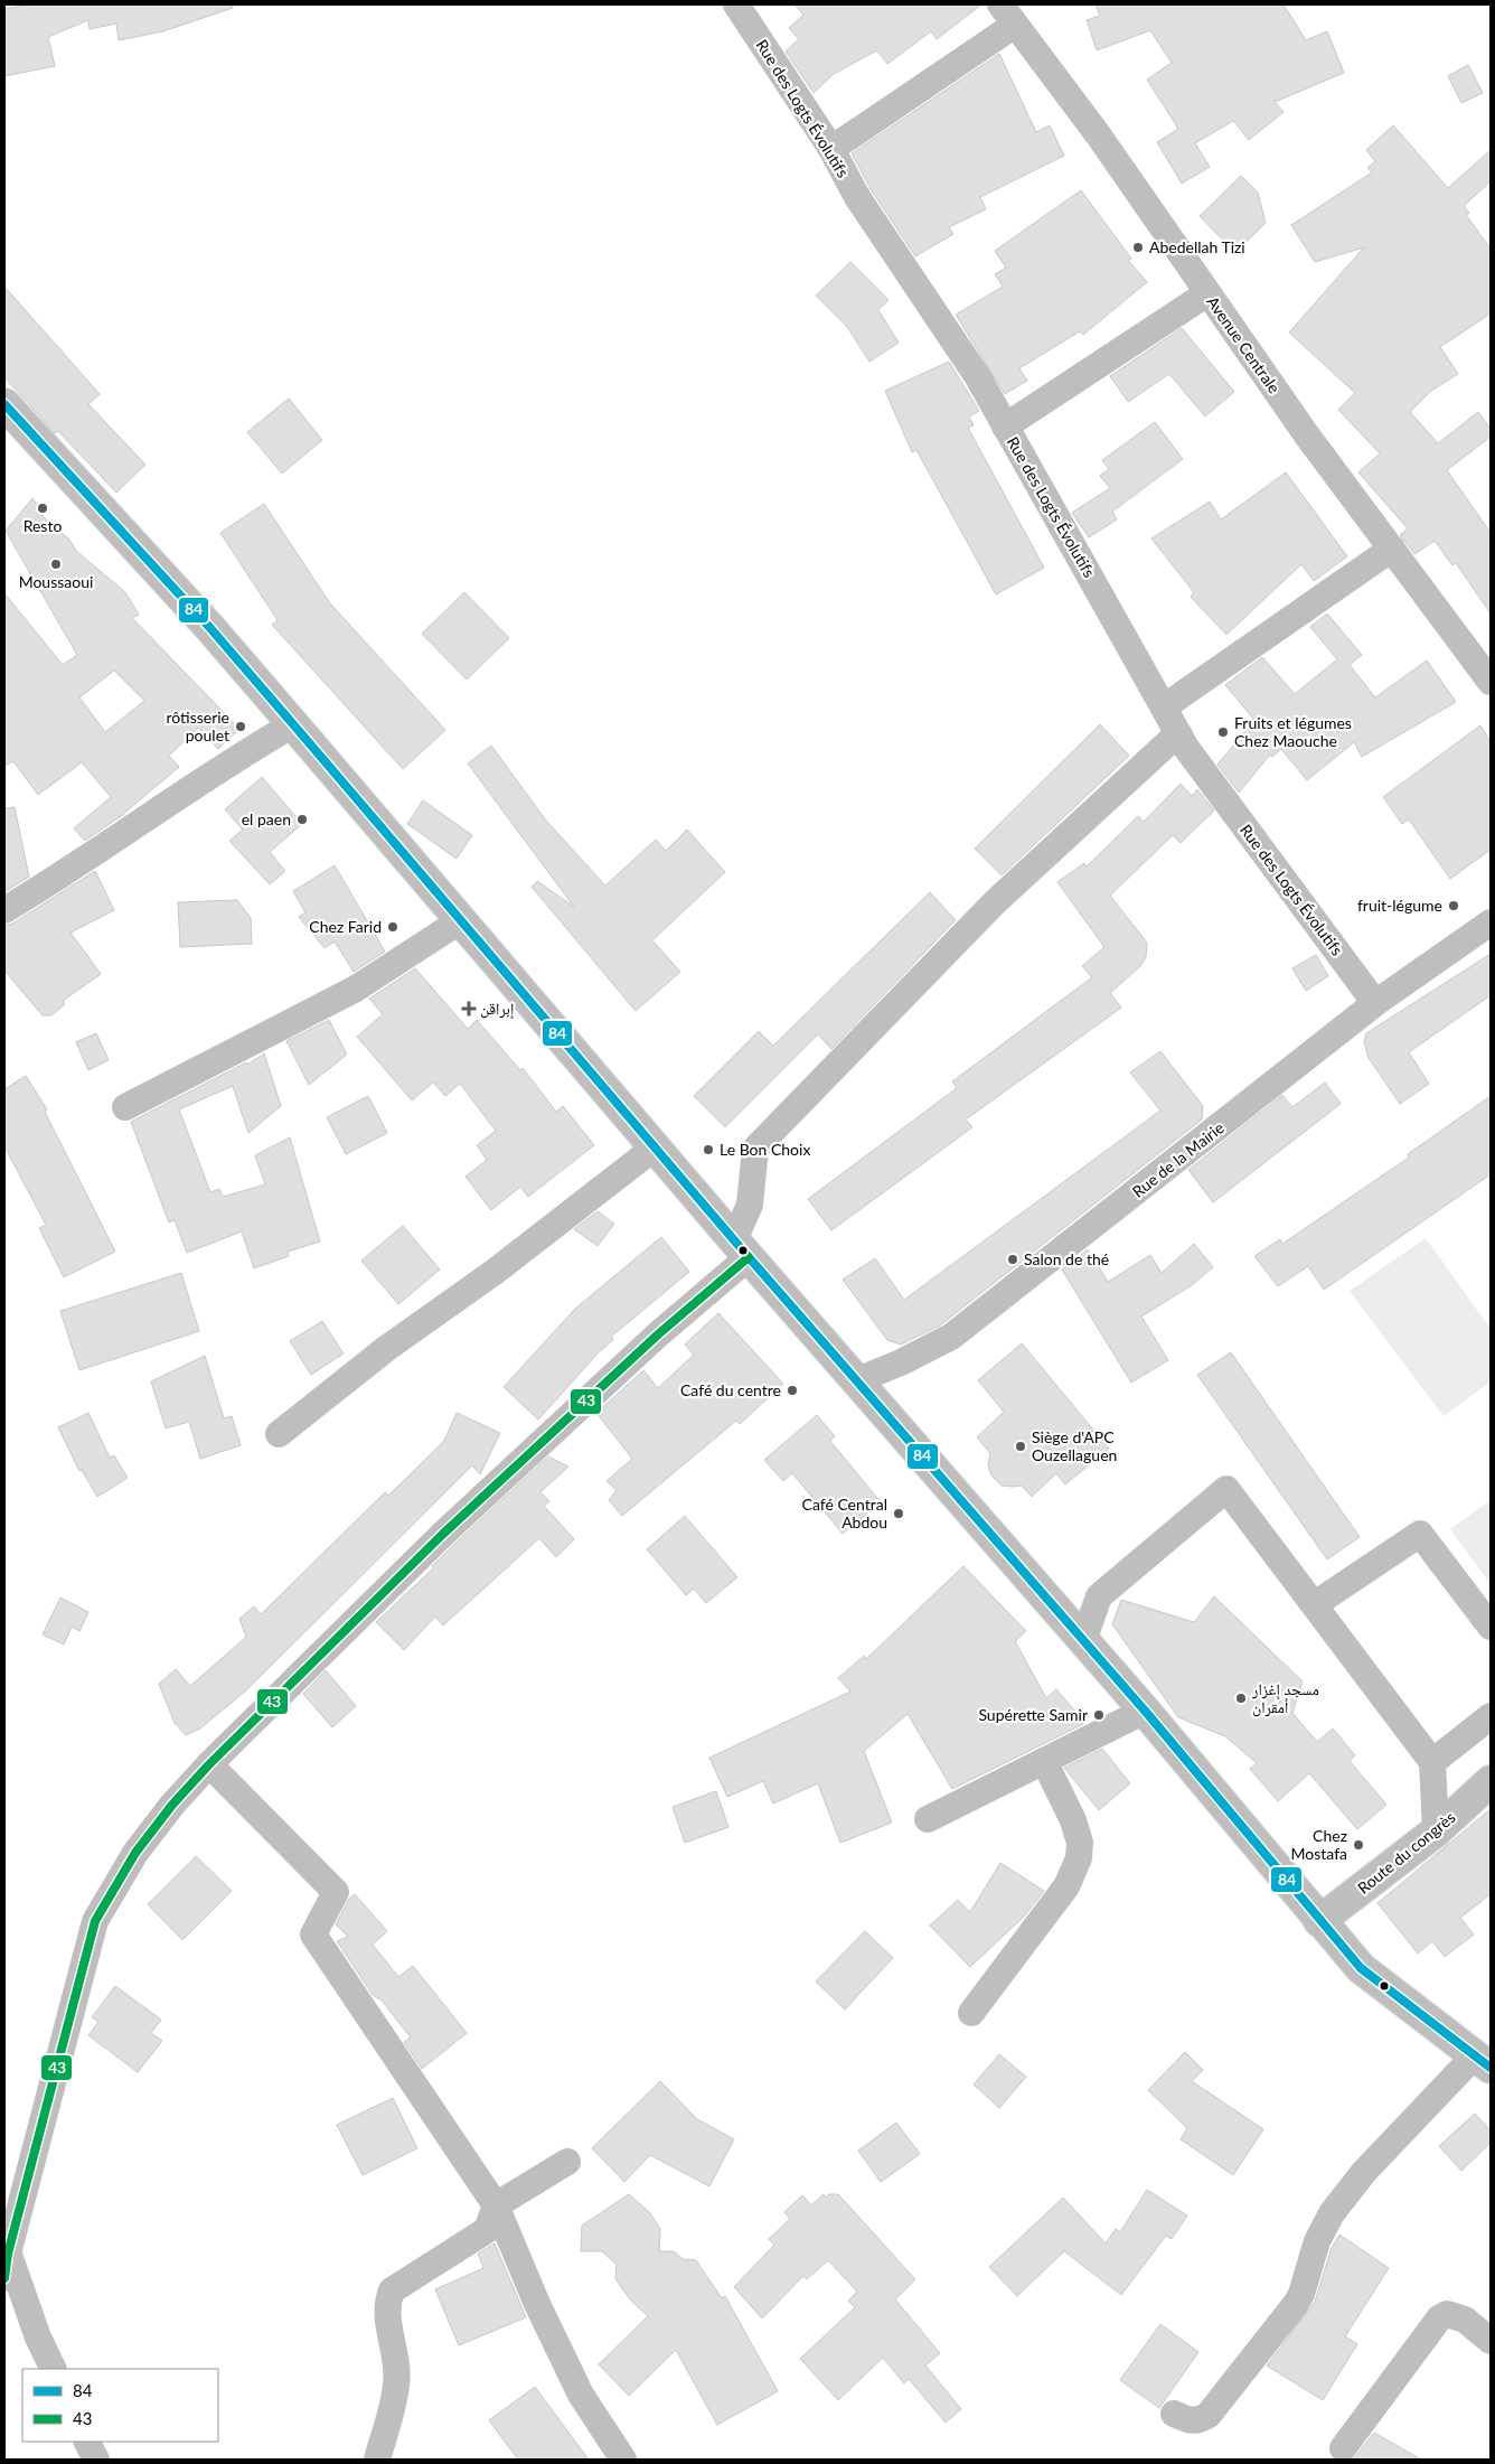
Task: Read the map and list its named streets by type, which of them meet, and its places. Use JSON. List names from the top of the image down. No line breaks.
{"streets":{"main road":["Route du congrès"],"street":["Rue des Logts Évolutifs","Avenue Centrale","Rue de la Mairie"]},"crossings":[["Rue des Logts Évolutifs","Rue de la Mairie"]],"places":{"other":["Abedellah Tizi","Resto","Moussaoui","rôtisserie poulet","Fruits et légumes Chez Maouche","el paen","fruit-légume","Chez Farid","Le Bon Choix","Salon de thé","Café du centre","Siège d'APC Ouzellaguen","Café Central Abdou","مسجد إغزار أمقران","Supérette Samir","Chez Mostafa"],"health":["إبراقن"]},"lines":["transit line 84","transit line 43"],"legend":["84","43"]}
